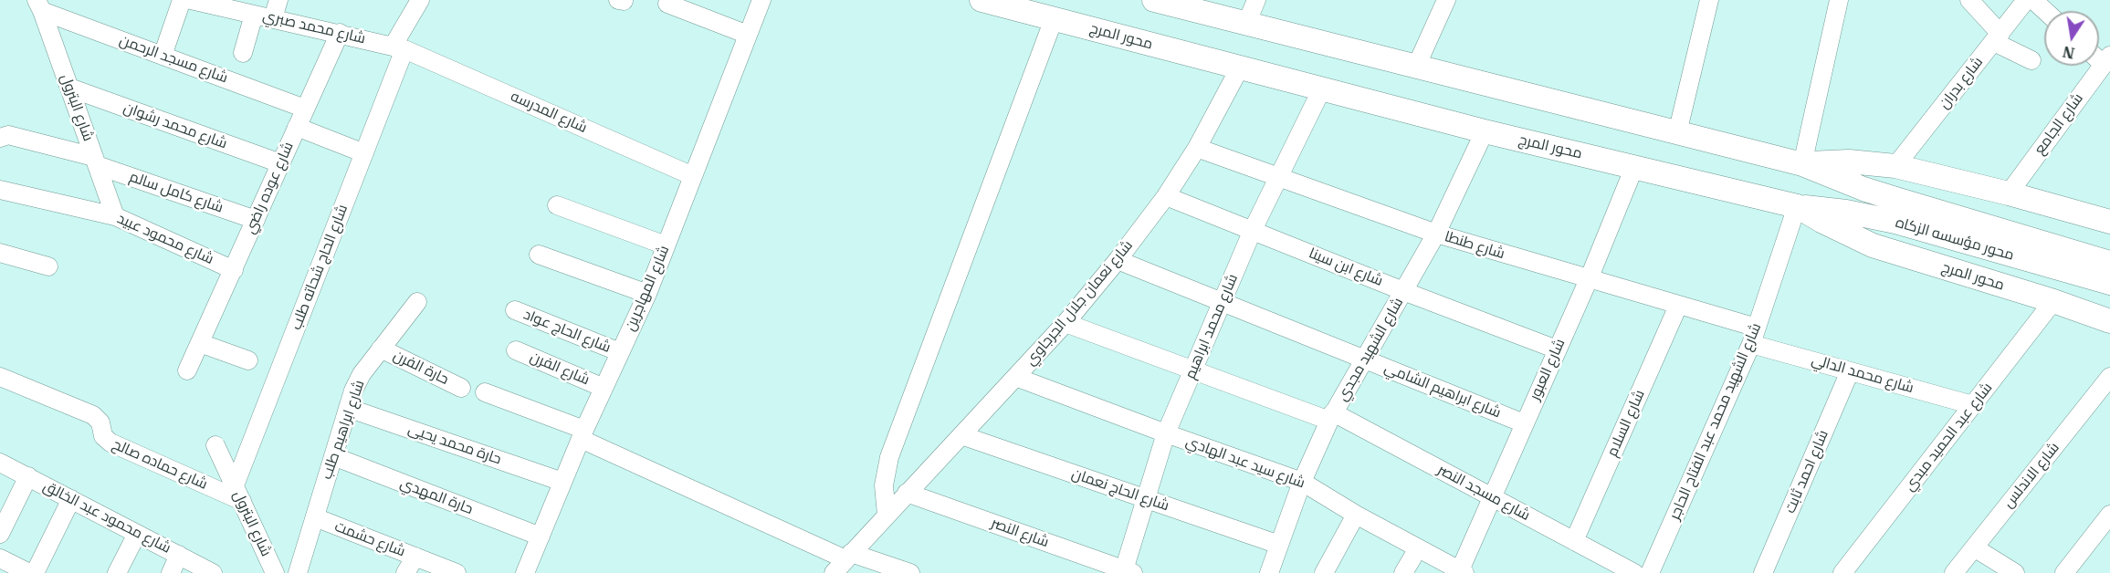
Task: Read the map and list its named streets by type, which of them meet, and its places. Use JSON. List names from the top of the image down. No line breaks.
{"streets":{"main road":["محور المرج","محور مؤسسه الزكاه"],"street":["شارع محمد صبري","شارع مسجد الرحمن","شارع بدران","شارع البترول","شارع المدرسه","شارع الجامع","شارع محمد رشوان","شارع عوده راضي","شارع كامل سالم","شارع محمود عبيد","شارع طنطا","شارع الحاج شحاته طلب","شارع ابن سينا","شارع المهاجرين","شارع نعمان جلال الجرجاوي","شارع محمد ابراهيم","شارع الحاج عواد","شارع الشهيد مجدي","حارة الفرن","شارع الفرن","شارع العبور","شارع محمد الدالي","شارع ابراهيم الشامي","شارع الشهيد محمد عبد الفتاح الحاجر","شارع السلام","شارع ابراهيم طلب","شارع عبد الحميد مبدي","حارة محمد يحيى","شارع سيد عبد الهادي","شارع حماده صالح","شارع احمد ثابت","شارع الاندلس","شارع الحاج نعمان","شارع مسجد النصر","حارة المهدي","شارع محمود عبد الخالق","شارع النصر","شارع حشمت"]},"crossings":[["شارع محمد صبري","شارع المدرسه"],["شارع محمد صبري","شارع عوده راضي"],["شارع محمد صبري","شارع الحاج شحاته طلب"],["محور المرج","محور مؤسسه الزكاه"],["محور المرج","شارع نعمان جلال الجرجاوي"],["محور المرج","شارع محمد ابراهيم"],["محور المرج","شارع الشهيد مجدي"],["محور المرج","شارع العبور"],["محور المرج","شارع الشهيد محمد عبد الفتاح الحاجر"],["محور المرج","شارع عبد الحميد مبدي"],["شارع مسجد الرحمن","شارع البترول"],["شارع مسجد الرحمن","شارع عوده راضي"],["شارع البترول","شارع محمد رشوان"],["شارع البترول","شارع كامل سالم"],["شارع البترول","شارع محمود عبيد"],["شارع البترول","شارع الحاج شحاته طلب"],["شارع البترول","شارع حماده صالح"],["شارع المدرسه","شارع الحاج شحاته طلب"],["شارع المدرسه","شارع المهاجرين"],["شارع محمد رشوان","شارع عوده راضي"],["شارع عوده راضي","شارع كامل سالم"],["شارع عوده راضي","شارع محمود عبيد"],["محور مؤسسه الزكاه","شارع الشهيد محمد عبد الفتاح الحاجر"],["شارع طنطا","شارع نعمان جلال الجرجاوي"],["شارع طنطا","شارع محمد ابراهيم"],["شارع طنطا","شارع الشهيد مجدي"],["شارع طنطا","شارع العبور"],["شارع طنطا","شارع محمد الدالي"],["شارع طنطا","شارع الشهيد محمد عبد الفتاح الحاجر"],["شارع طنطا","شارع السلام"],["شارع الحاج شحاته طلب","شارع حماده صالح"],["شارع ابن سينا","شارع نعمان جلال الجرجاوي"],["شارع ابن سينا","شارع محمد ابراهيم"],["شارع ابن سينا","شارع الشهيد مجدي"],["شارع ابن سينا","شارع العبور"],["شارع المهاجرين","شارع الحاج عواد"],["شارع المهاجرين","شارع الفرن"],["شارع المهاجرين","حارة محمد يحيى"],["شارع المهاجرين","حارة المهدي"],["شارع نعمان جلال الجرجاوي","شارع ابراهيم الشامي"],["شارع نعمان جلال الجرجاوي","شارع سيد عبد الهادي"],["شارع نعمان جلال الجرجاوي","شارع الحاج نعمان"],["شارع نعمان جلال الجرجاوي","شارع مسجد النصر"],["شارع نعمان جلال الجرجاوي","شارع النصر"],["شارع محمد ابراهيم","شارع ابراهيم الشامي"],["شارع محمد ابراهيم","شارع سيد عبد الهادي"],["شارع محمد ابراهيم","شارع الحاج نعمان"],["شارع محمد ابراهيم","شارع مسجد النصر"],["شارع محمد ابراهيم","شارع النصر"],["شارع الشهيد مجدي","شارع ابراهيم الشامي"],["شارع الشهيد مجدي","شارع سيد عبد الهادي"],["شارع الشهيد مجدي","شارع الحاج نعمان"],["شارع الشهيد مجدي","شارع مسجد النصر"],["حارة الفرن","شارع ابراهيم طلب"],["شارع العبور","شارع ابراهيم الشامي"],["شارع العبور","شارع سيد عبد الهادي"],["شارع العبور","شارع مسجد النصر"],["شارع محمد الدالي","شارع الشهيد محمد عبد الفتاح الحاجر"],["شارع محمد الدالي","شارع عبد الحميد مبدي"],["شارع محمد الدالي","شارع احمد ثابت"],["شارع السلام","شارع مسجد النصر"],["شارع ابراهيم طلب","حارة محمد يحيى"],["شارع ابراهيم طلب","حارة المهدي"],["شارع ابراهيم طلب","شارع حشمت"]],"north":"bottom"}
